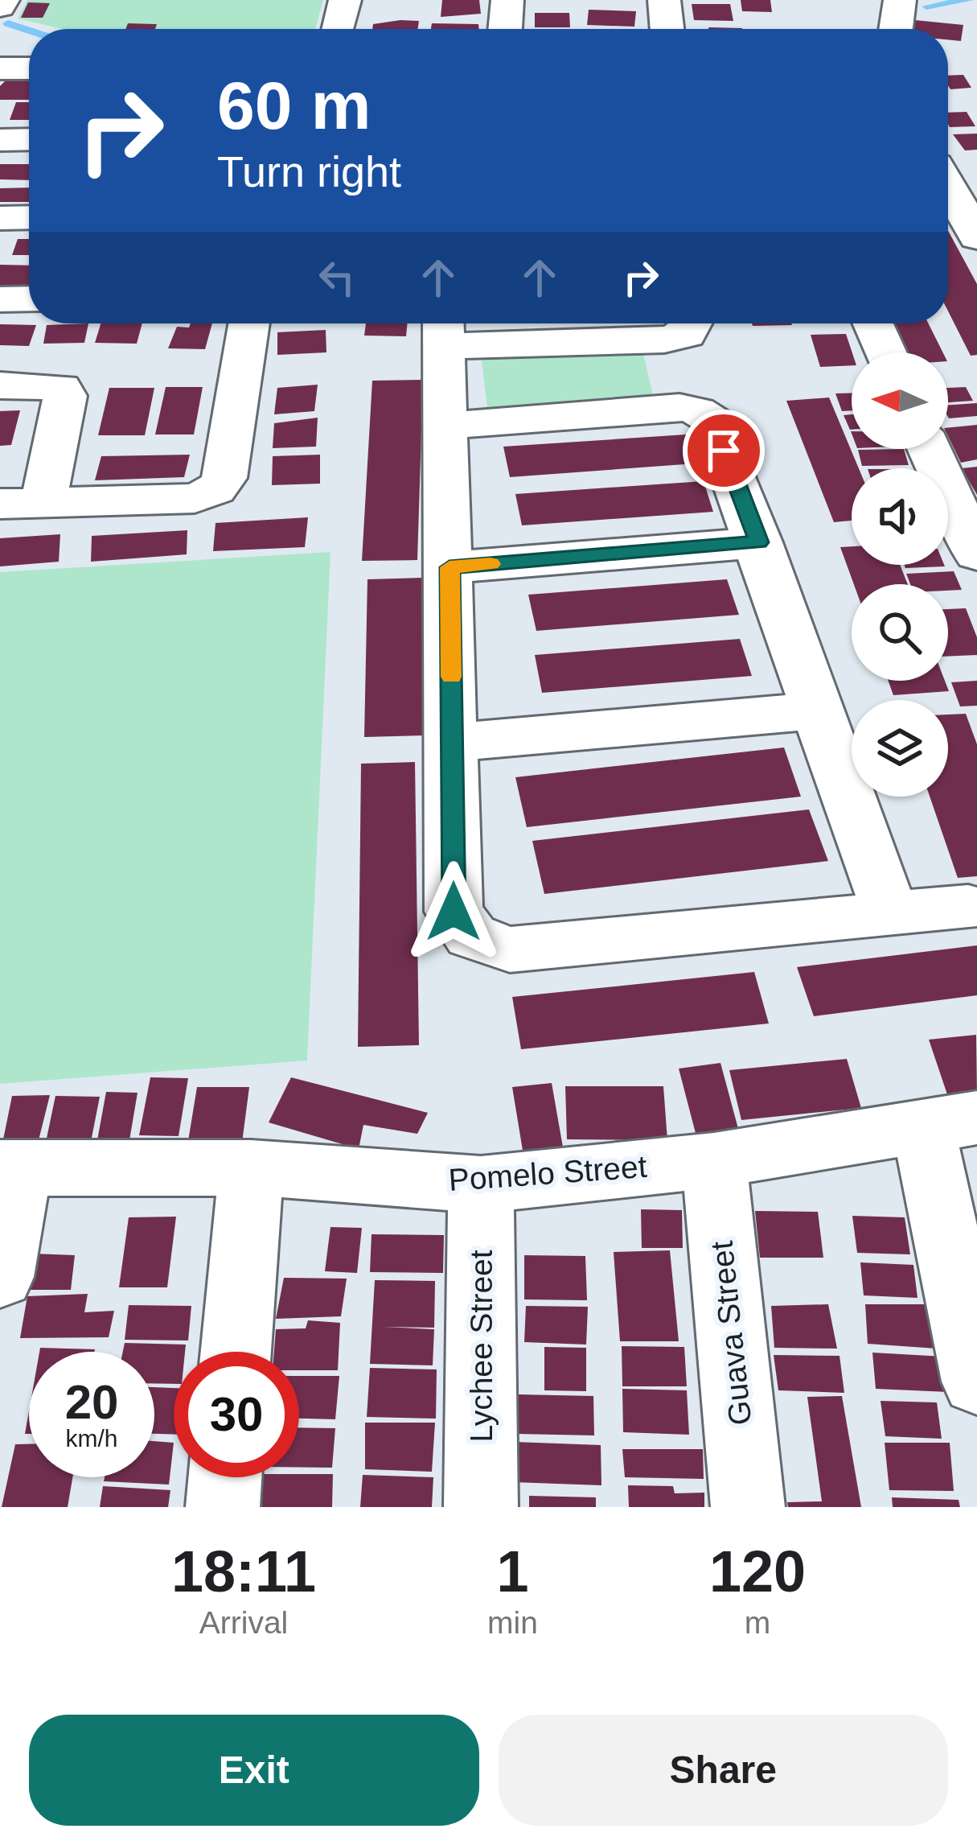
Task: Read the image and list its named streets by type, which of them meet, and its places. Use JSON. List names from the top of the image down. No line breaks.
{"streets":{"street":["Pomelo Street","Guava Street","Lychee Street"]},"crossings":[["Pomelo Street","Guava Street"],["Pomelo Street","Lychee Street"]],"north":"left","page":{"turn":["60 m","Turn right"],"speed":"20 km/h","limit":"30","eta":["18:11","Arrival","1","min","120","m"],"buttons":["Exit","Share"]}}
